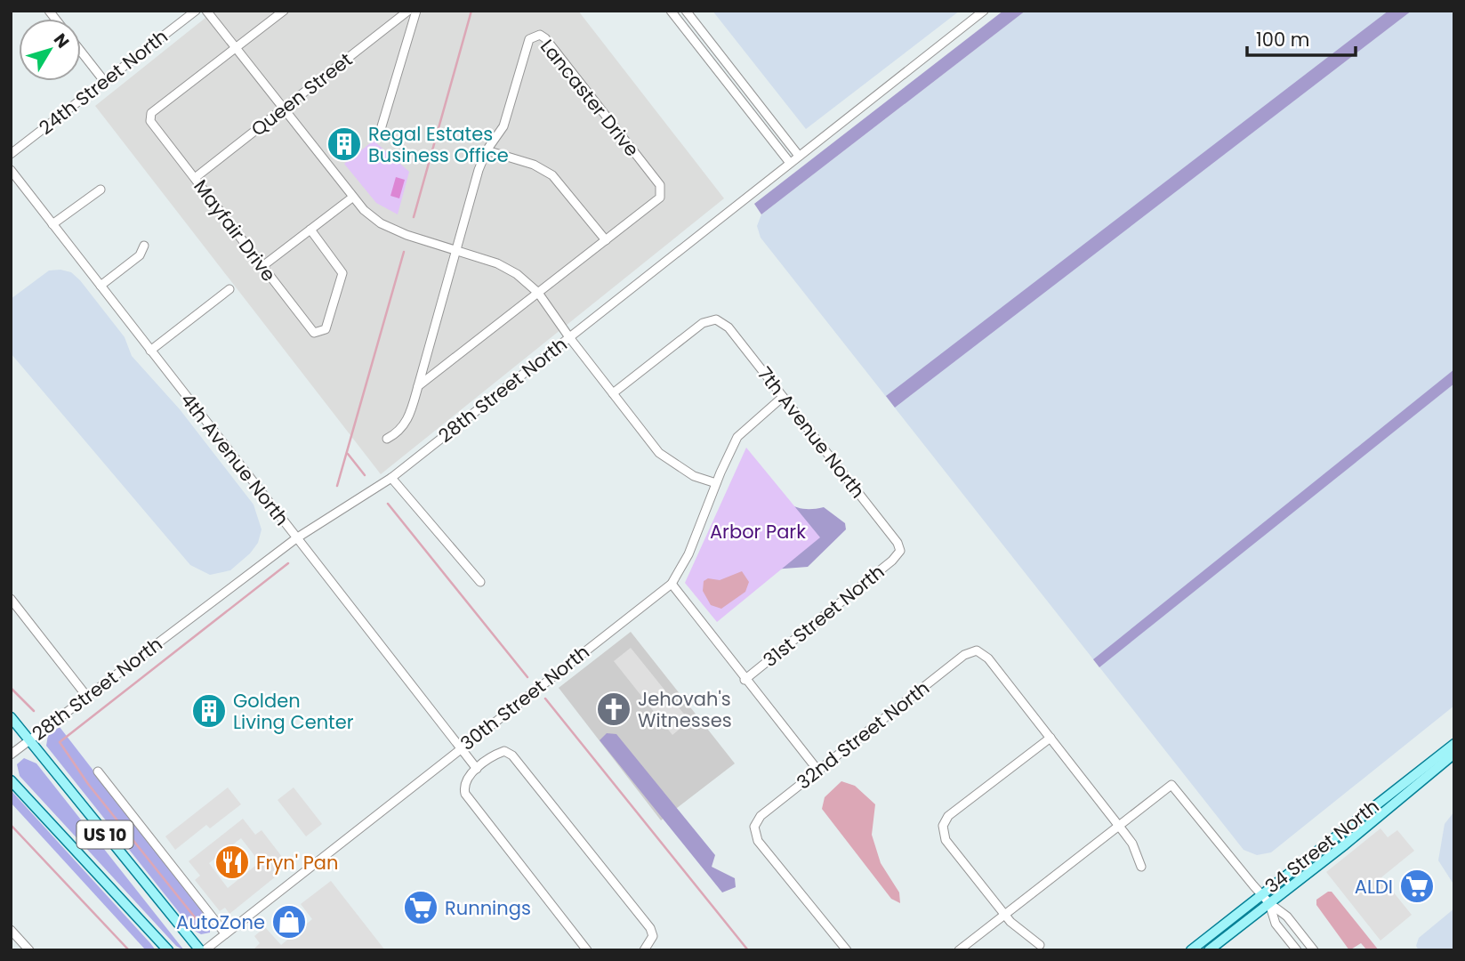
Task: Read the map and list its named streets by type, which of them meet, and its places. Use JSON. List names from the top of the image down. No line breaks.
{"streets":{"main road":["US 10","34 Street North"],"street":["24th Street North","Queen Street","Lancaster Drive","Mayfair Drive","28th Street North","7th Avenue North","4th Avenue North","31st Street North","30th Street North","32nd Street North"]},"crossings":[["Queen Street","Mayfair Drive"],["28th Street North","4th Avenue North"],["28th Street North","US 10"],["7th Avenue North","31st Street North"],["7th Avenue North","30th Street North"],["4th Avenue North","30th Street North"],["30th Street North","US 10"]],"parks":["Arbor Park"],"places":{"building":["Regal Estates Business Office","Golden Living Center"],"church":["Jehovah's Witnesses"],"restaurant":["Fryn' Pan"],"supermarket":["ALDI","Runnings"],"shop":["AutoZone"]},"scale_bar":"100 m","north":"top right"}
